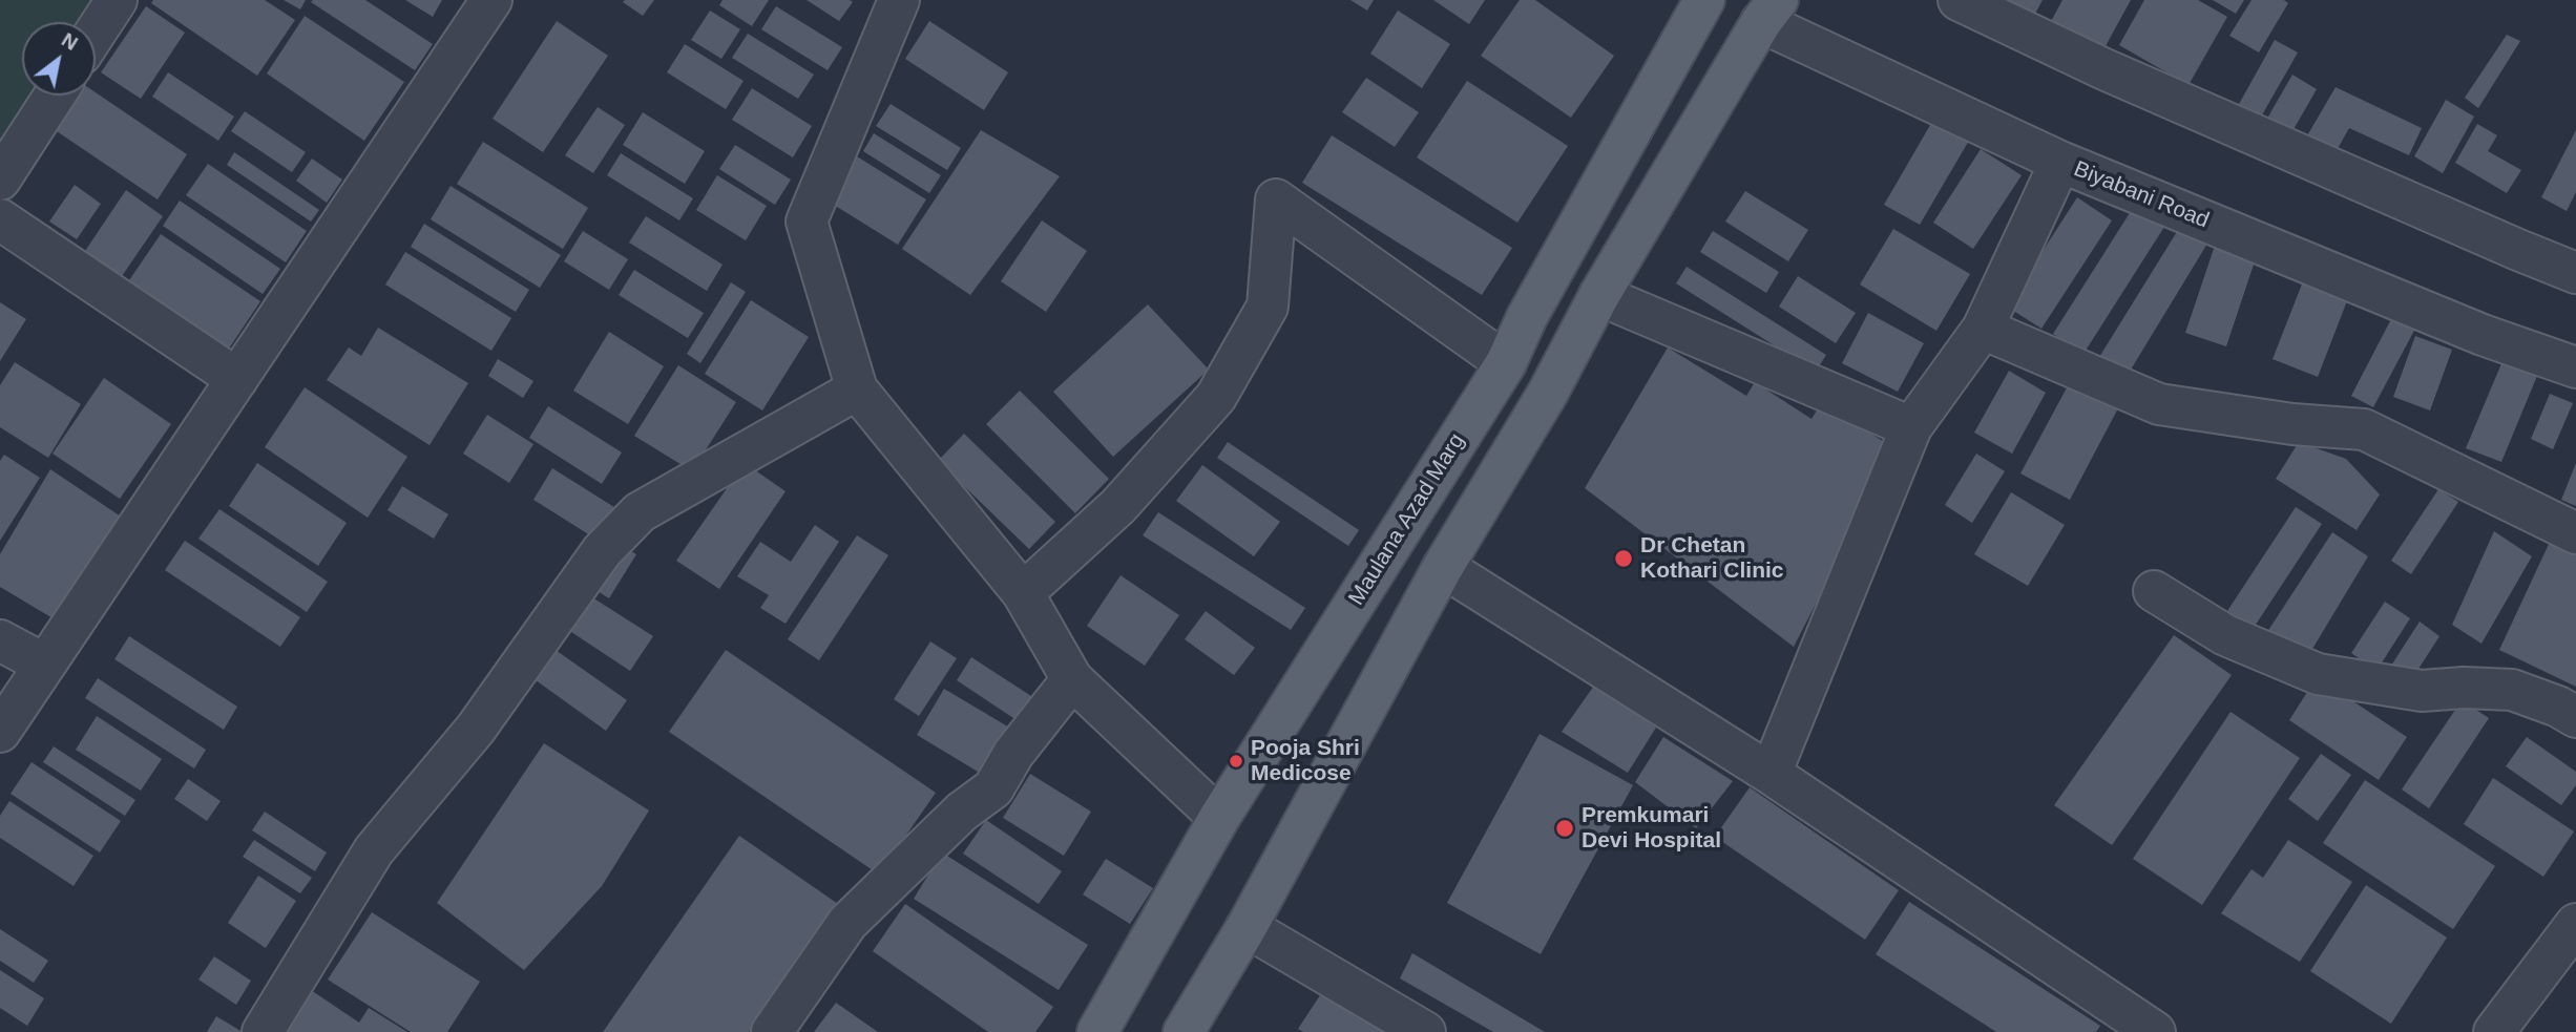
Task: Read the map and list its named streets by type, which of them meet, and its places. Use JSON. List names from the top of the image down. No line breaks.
{"streets":{"main road":["Biyabani Road","Maulana Azad Marg"]},"places":["Dr Chetan Kothari Clinic","Pooja Shri Medicose","Premkumari Devi Hospital"],"north":"top right"}
